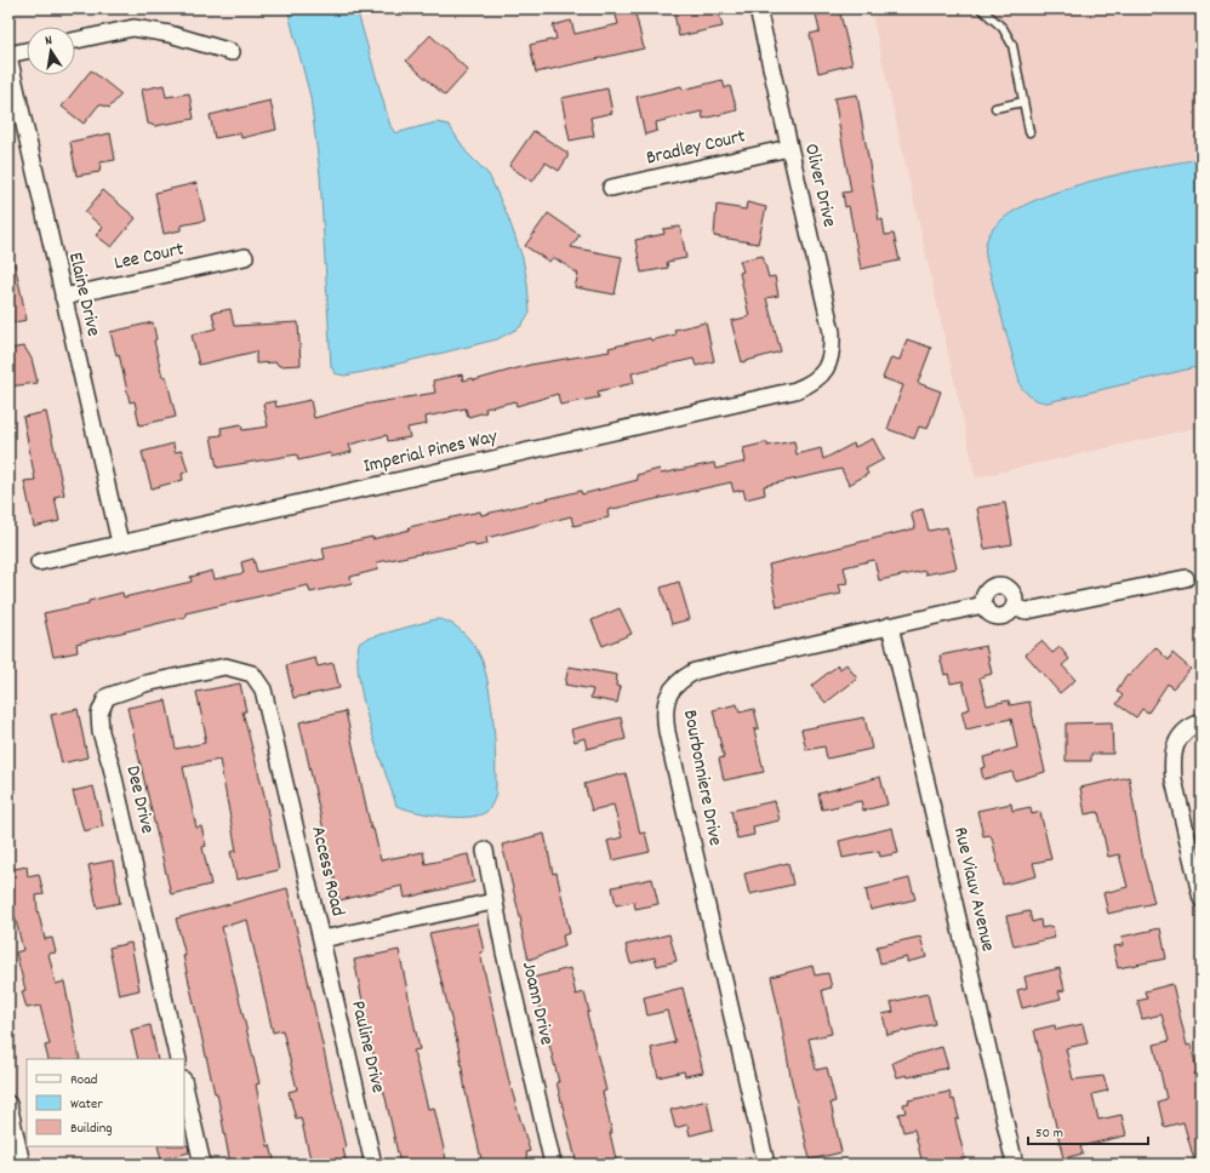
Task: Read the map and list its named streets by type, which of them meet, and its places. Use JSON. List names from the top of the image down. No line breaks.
{"streets":{"street":["Bradley Court","Oliver Drive","Lee Court","Elaine Drive","Imperial Pines Way","Bourbonniere Drive","Dee Drive","Access Road","Rue Viauv Avenue","Joann Drive","Pauline Drive"]},"crossings":[["Bradley Court","Oliver Drive"],["Oliver Drive","Imperial Pines Way"],["Lee Court","Elaine Drive"],["Elaine Drive","Imperial Pines Way"],["Bourbonniere Drive","Rue Viauv Avenue"],["Dee Drive","Access Road"],["Access Road","Joann Drive"],["Access Road","Pauline Drive"]],"legend":["Road","Water","Building"],"scale_bar":"50 m","north":"top"}
